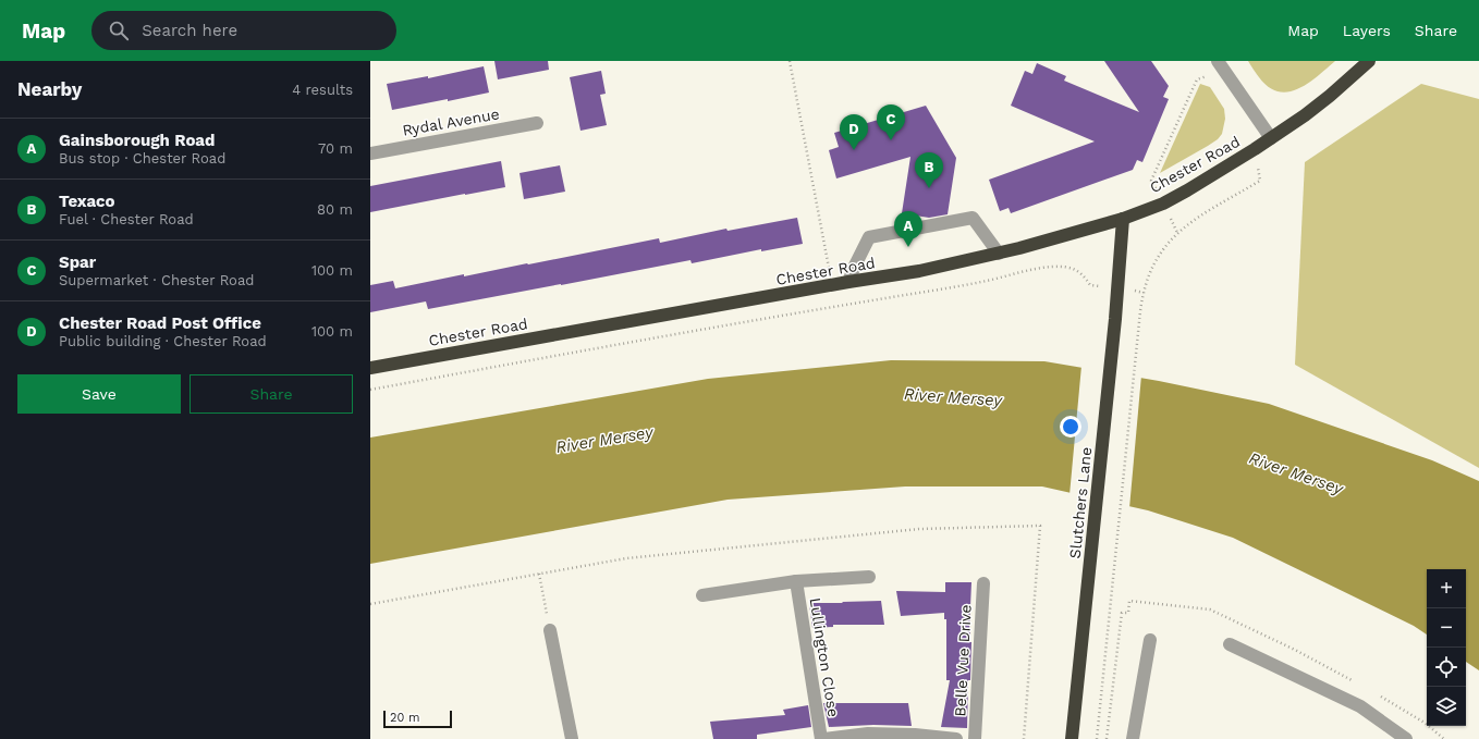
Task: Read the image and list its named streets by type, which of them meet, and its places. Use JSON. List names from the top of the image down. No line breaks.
{"streets":{"highway":["Chester Road","Slutchers Lane"],"street":["Rydal Avenue","Lullington Close","Belle Vue Drive"]},"crossings":[["Chester Road","Slutchers Lane"]],"water":["River Mersey"],"scale_bar":"20 m","page":{"header":"Map","search":"Search here","nav":["Map","Layers","Share"],"heading":["Nearby","4 results"],"pins":["C","D","B","A"],"list":[{"mark":"A","name":"Gainsborough Road","note":"Bus stop · Chester Road","value":"70 m"},{"mark":"B","name":"Texaco","note":"Fuel · Chester Road","value":"80 m"},{"mark":"C","name":"Spar","note":"Supermarket · Chester Road","value":"100 m"},{"mark":"D","name":"Chester Road Post Office","note":"Public building · Chester Road","value":"100 m"}],"buttons":["Save","Share"],"map_buttons":["+","−"],"scale":"20 m"}}
